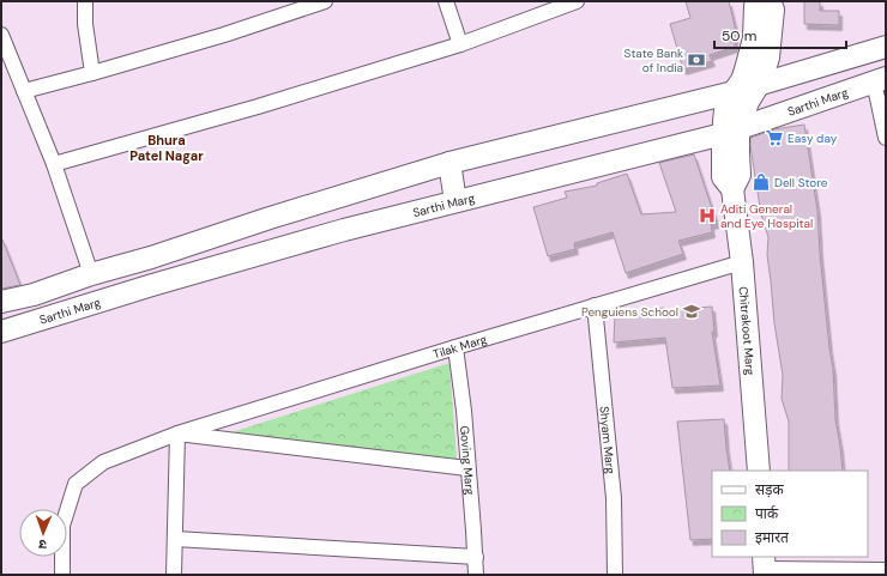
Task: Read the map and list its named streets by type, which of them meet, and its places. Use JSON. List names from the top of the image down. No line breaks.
{"streets":{"street":["Sarthi Marg","Chitrakoot Marg","Tilak Marg","Shyam Marg","Goving Marg"]},"crossings":[["Sarthi Marg","Chitrakoot Marg"],["Chitrakoot Marg","Tilak Marg"],["Tilak Marg","Shyam Marg"],["Tilak Marg","Goving Marg"]],"districts":["Bhura Patel Nagar"],"places":{"bank":["State Bank of India"],"supermarket":["Easy day"],"shop":["Dell Store"],"hospital":["Aditi General and Eye Hospital"],"school or university":["Penguiens School"]},"legend":["सड़क","पार्क","इमारत"],"scale_bar":"50 m","north":"bottom"}
